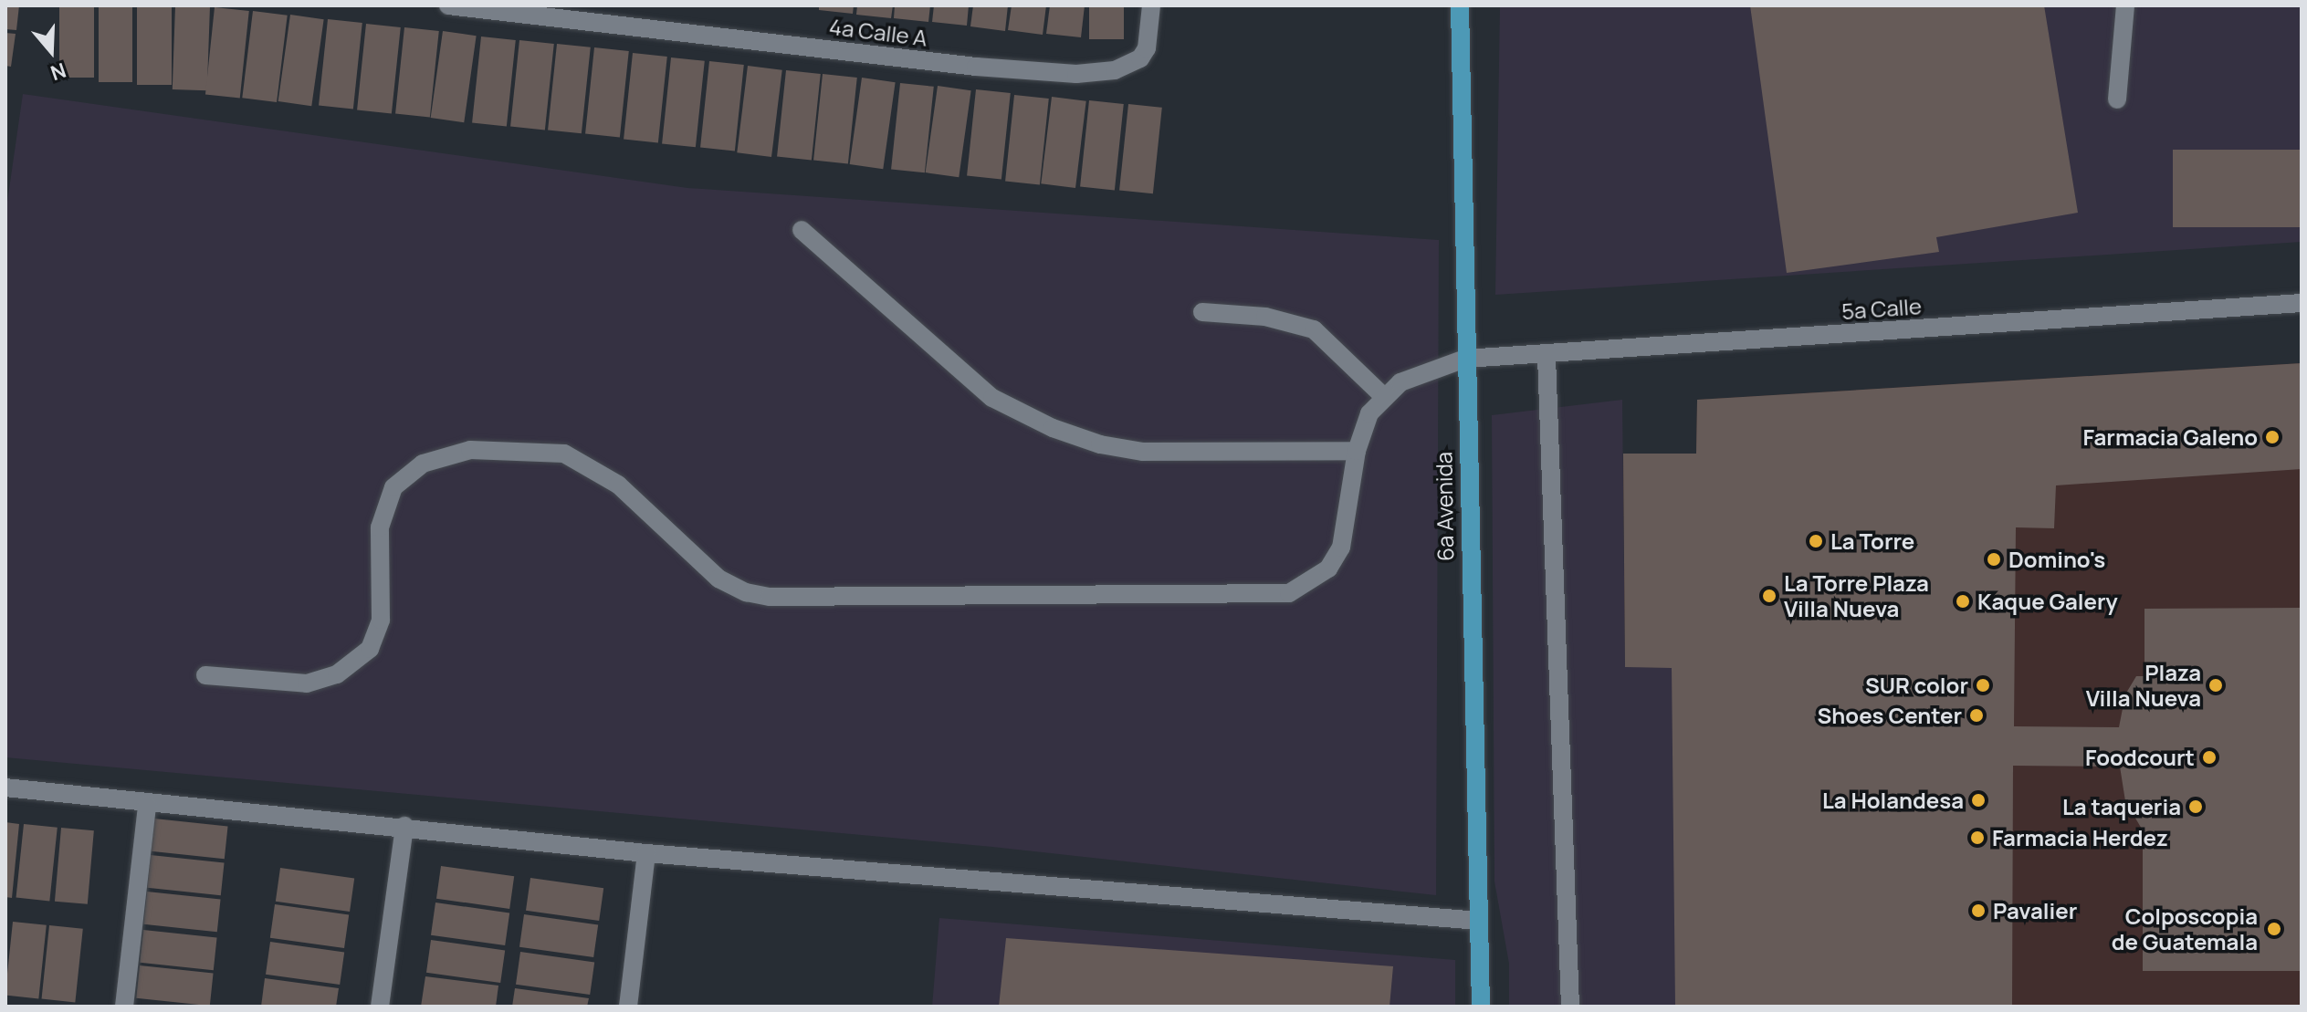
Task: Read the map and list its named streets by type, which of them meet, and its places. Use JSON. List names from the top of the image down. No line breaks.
{"streets":{"main road":["6a Avenida"],"street":["4a Calle A","5a Calle"]},"crossings":[["5a Calle","6a Avenida"]],"places":["Farmacia Galeno","La Torre","Domino's","La Torre Plaza Villa Nueva","Kaque Galery","SUR color","Plaza Villa Nueva","Shoes Center","Foodcourt","La Holandesa","La taqueria","Farmacia Herdez","Pavalier","Colposcopia de Guatemala"],"north":"bottom"}
